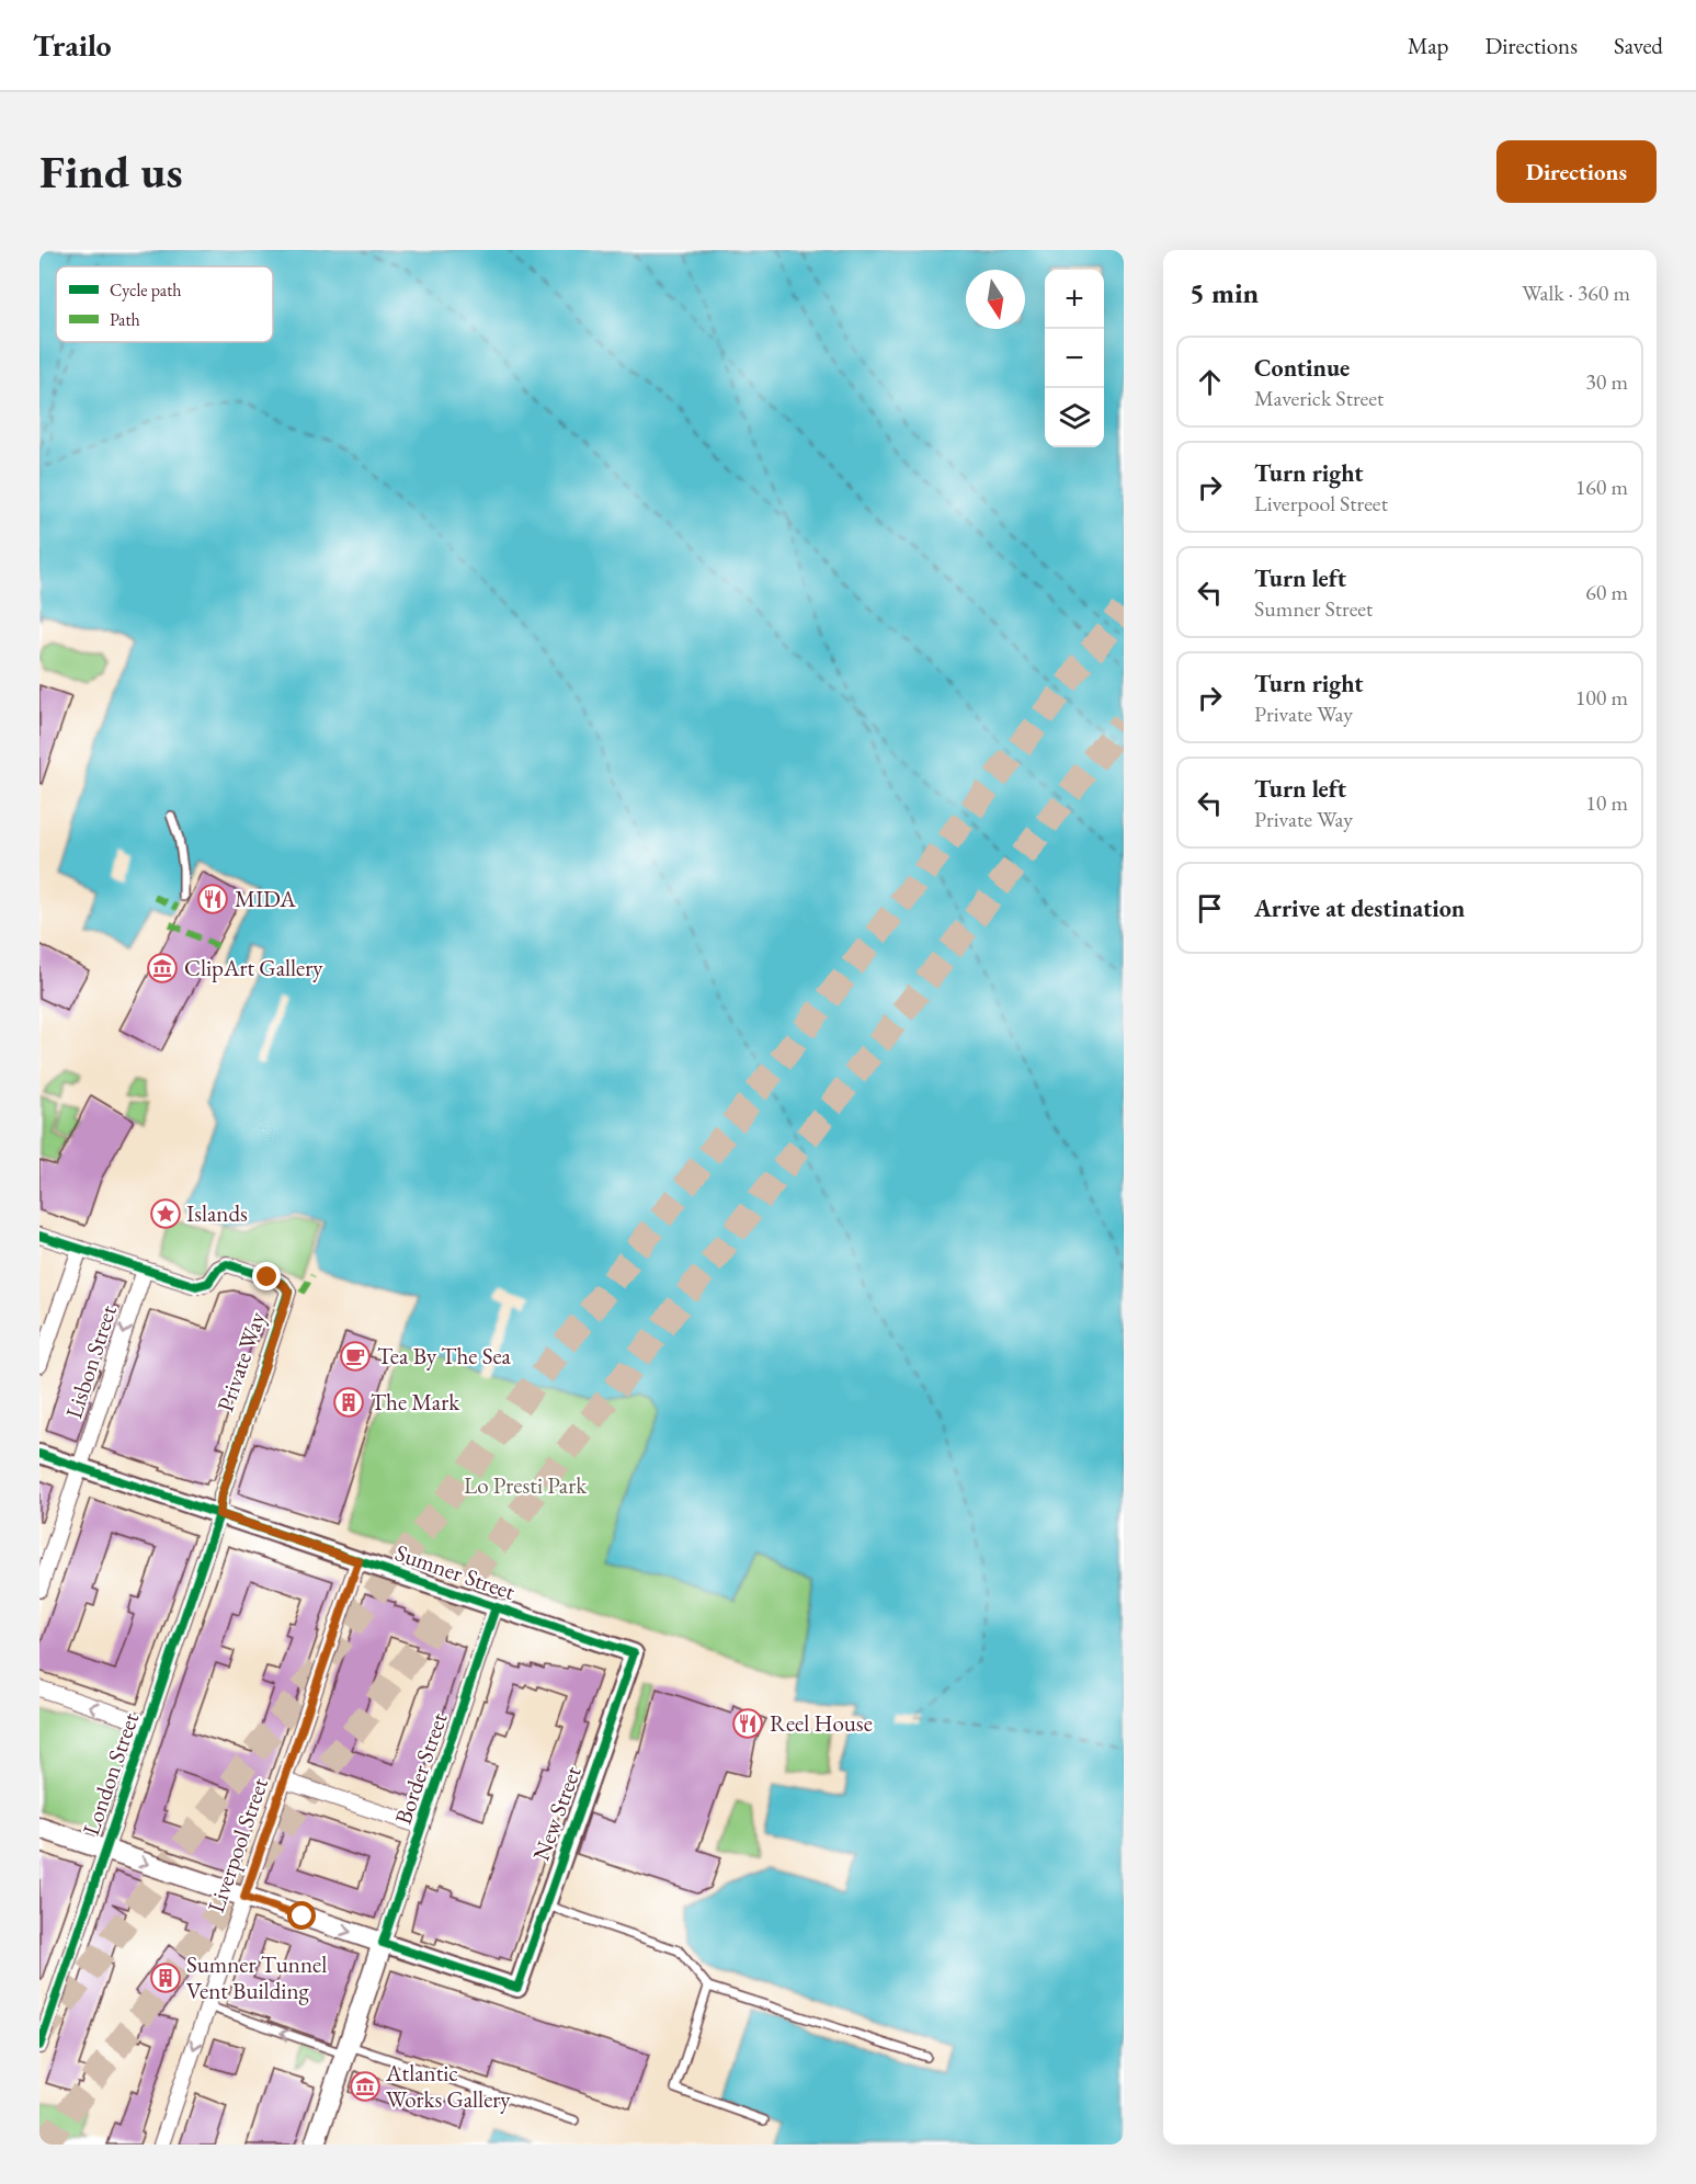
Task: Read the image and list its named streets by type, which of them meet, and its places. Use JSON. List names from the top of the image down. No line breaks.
{"streets":{"main road":["Border Street"],"street":["Lisbon Street","Private Way","Sumner Street","London Street","New Street","Liverpool Street"]},"crossings":[["Lisbon Street","Private Way"],["Lisbon Street","Sumner Street"],["Private Way","Sumner Street"],["Private Way","London Street"],["Sumner Street","Border Street"],["Sumner Street","London Street"],["Sumner Street","New Street"],["Sumner Street","Liverpool Street"],["Border Street","New Street"]],"parks":["Lo Presti Park"],"places":{"restaurant":["MIDA","Reel House"],"museum":["ClipArt Gallery","Atlantic Works Gallery"],"place":["Islands"],"cafe":["Tea By The Sea"],"building":["The Mark","Sumner Tunnel Vent Building"]},"legend":["Cycle path","Path"],"north":"bottom","page":{"header":"Trailo","nav":["Map","Directions","Saved"],"buttons":"Directions","title":"Find us","heading":["5 min","Walk · 360 m"],"map_buttons":["+","−"],"list":[["Continue","Maverick Street","30 m"],["Turn right","Liverpool Street","160 m"],["Turn left","Sumner Street","60 m"],["Turn right","Private Way","100 m"],["Turn left","Private Way","10 m"],"Arrive at destination"]}}
